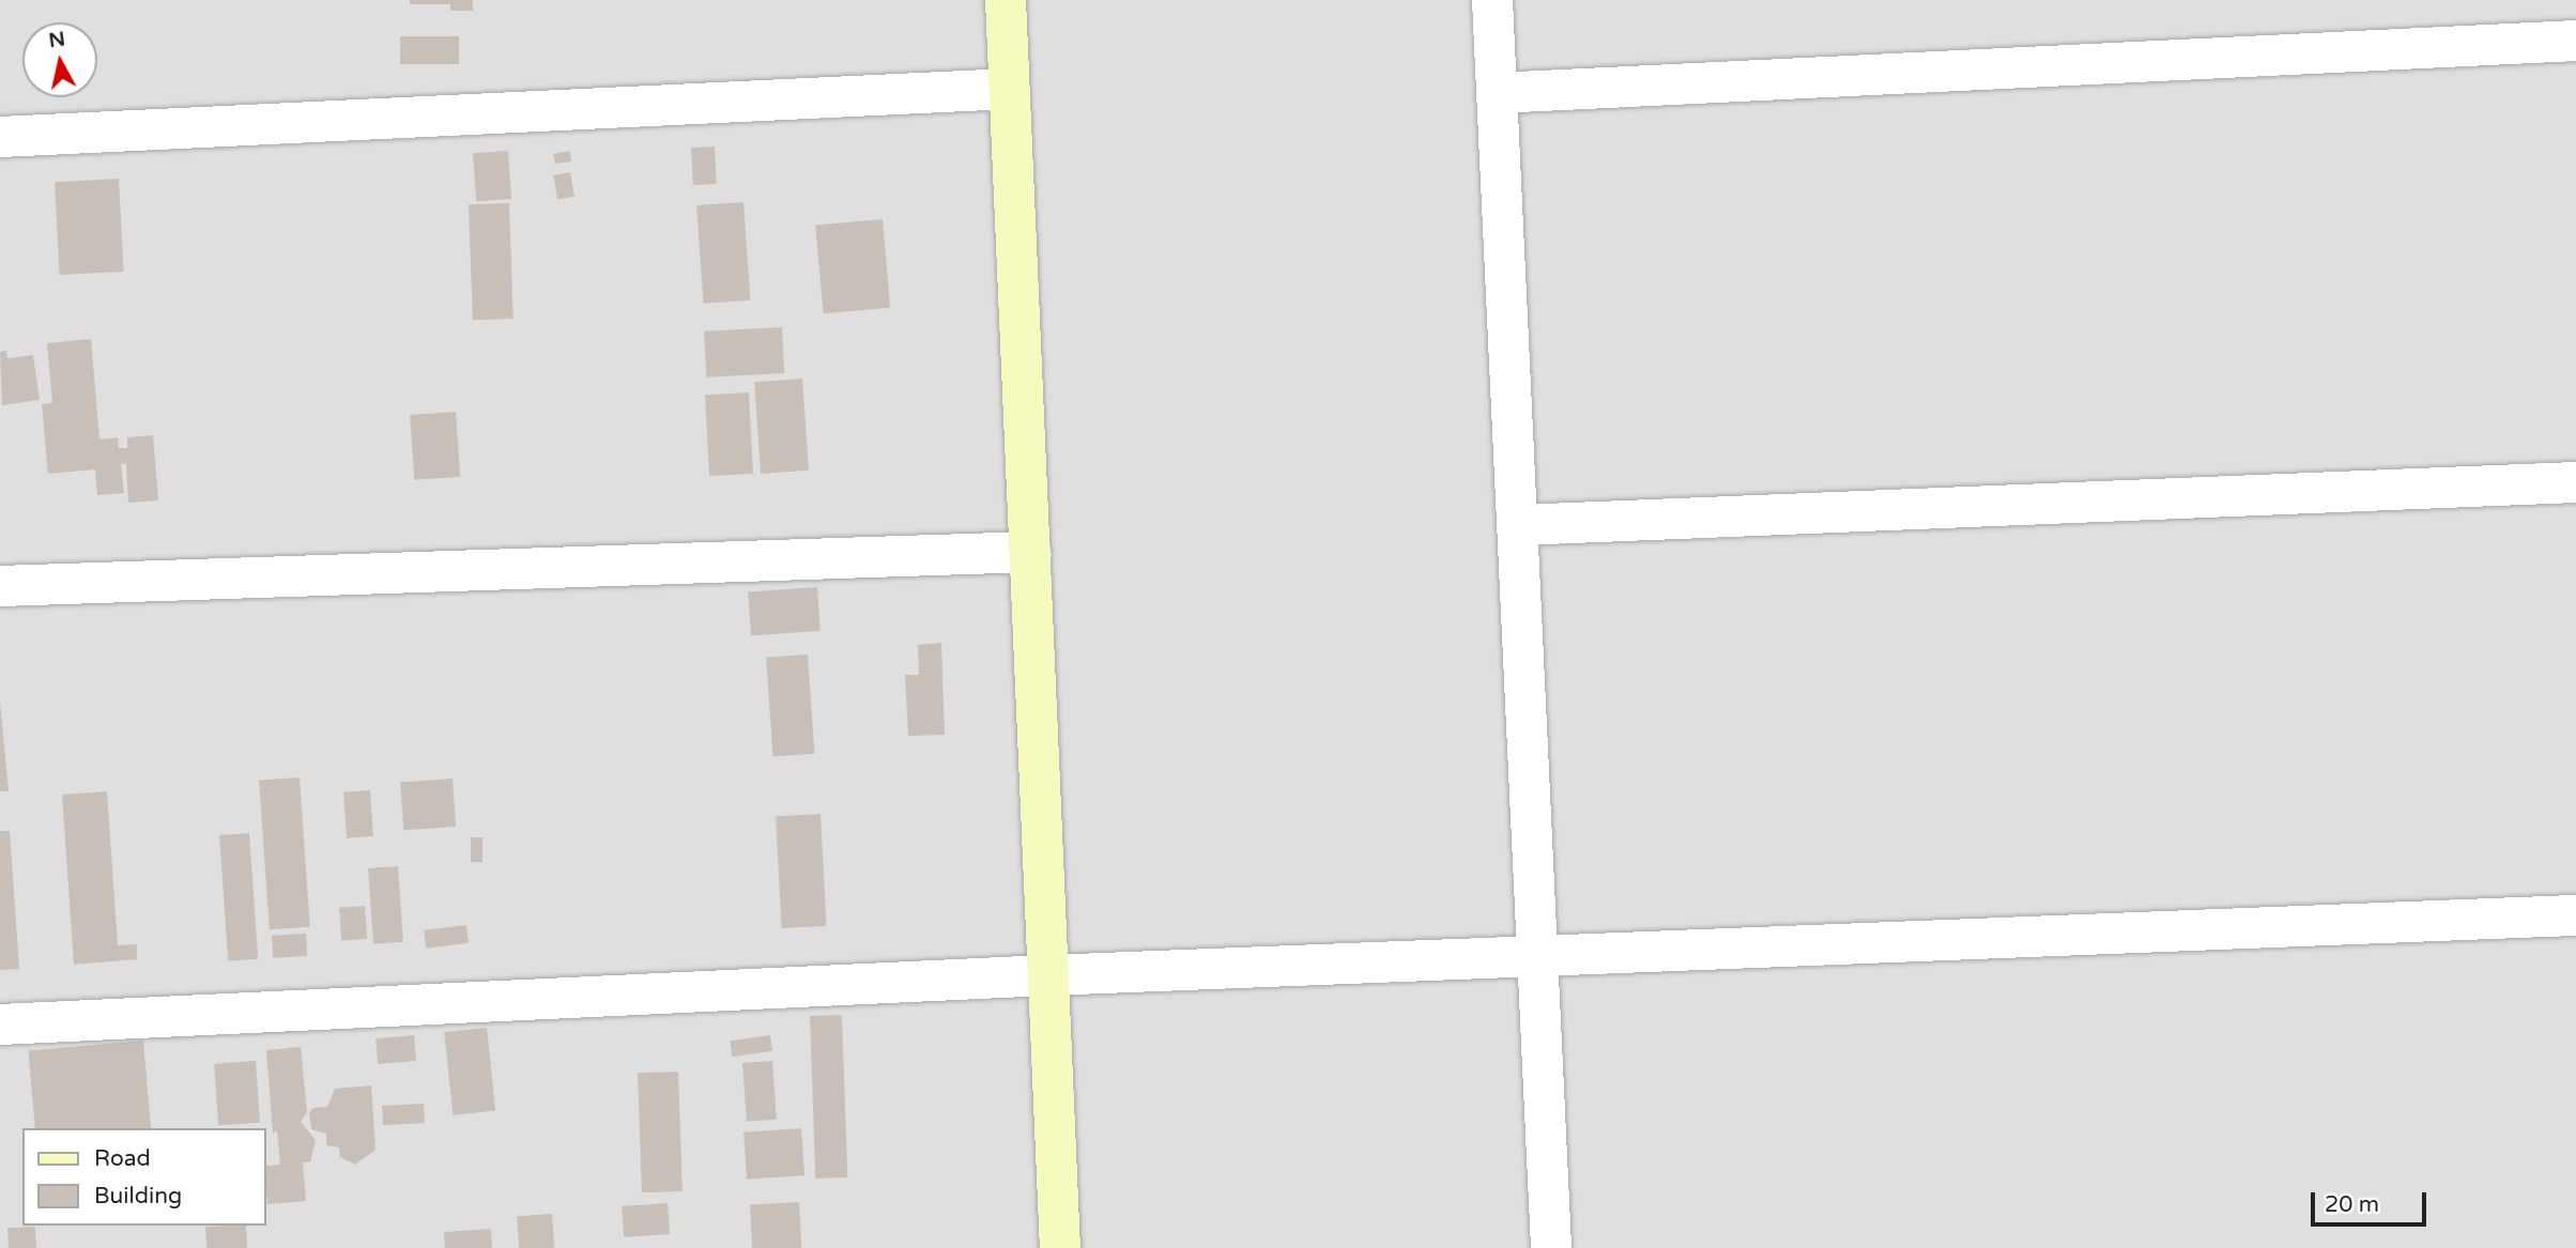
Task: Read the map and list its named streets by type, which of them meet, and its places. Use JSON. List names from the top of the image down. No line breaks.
{"legend":["Road","Building"],"scale_bar":"20 m","north":"top"}
